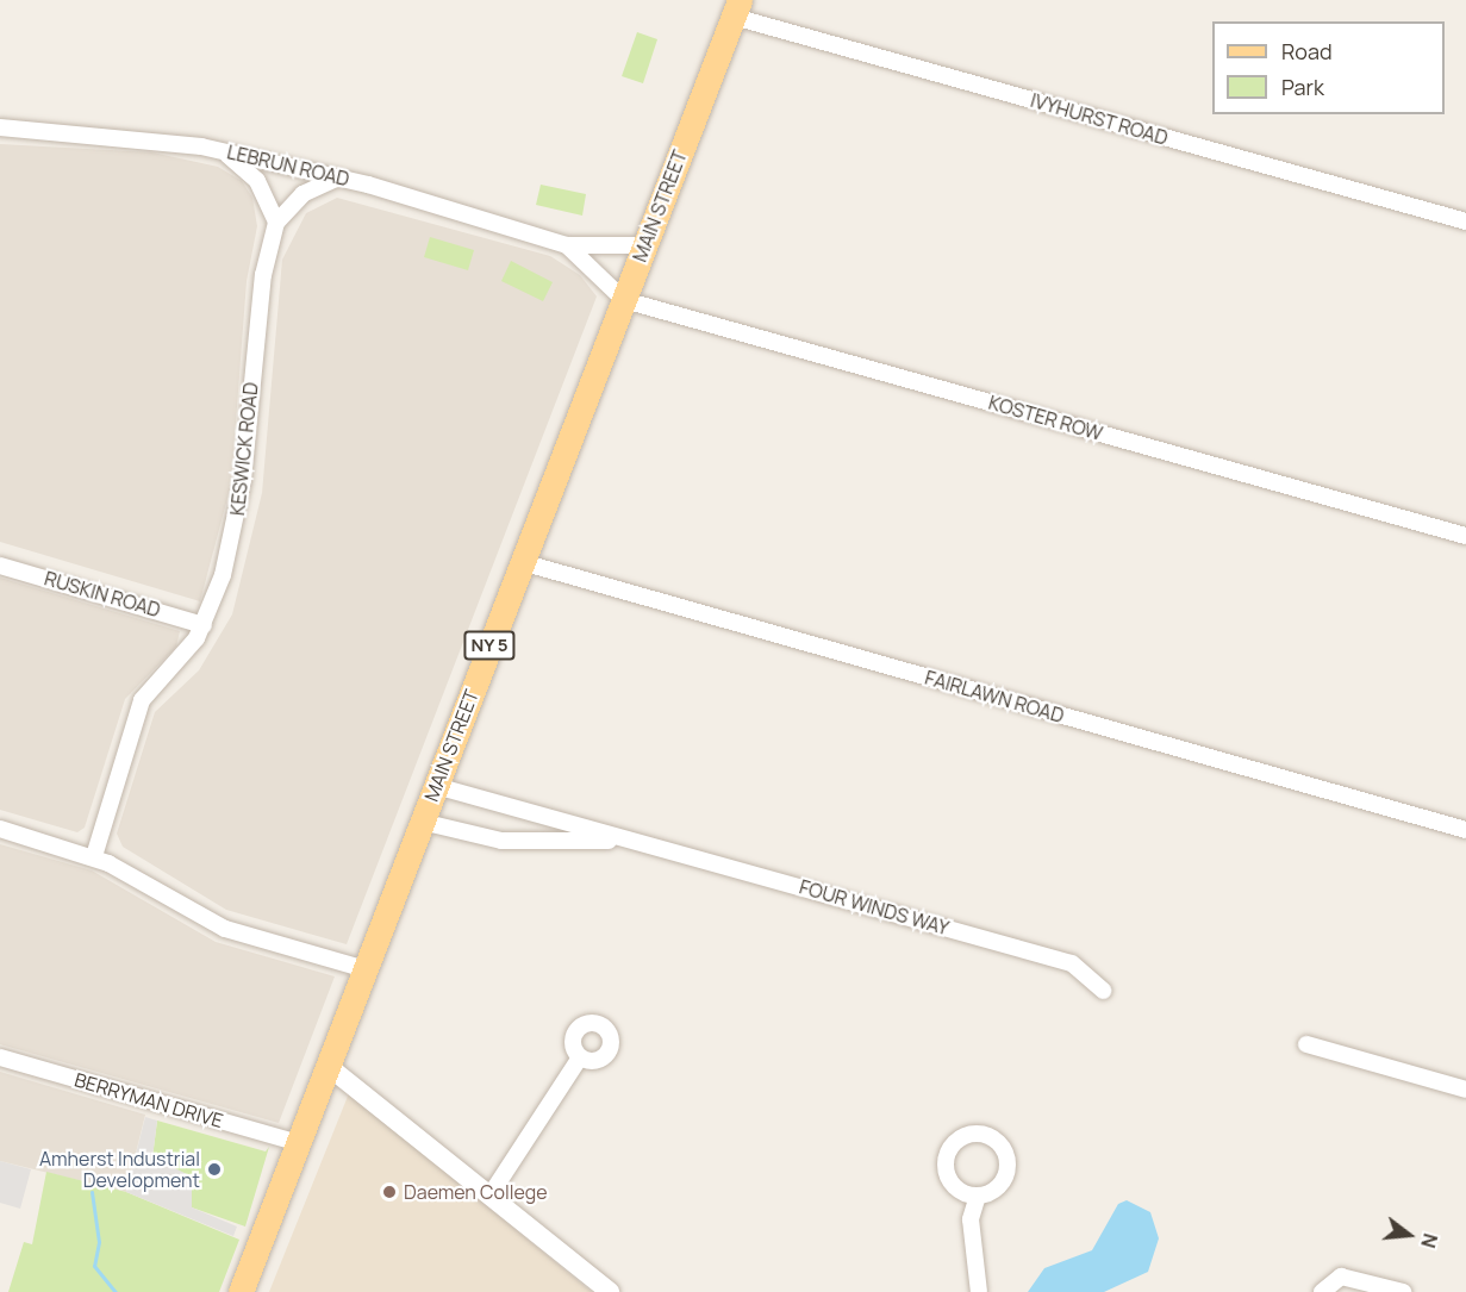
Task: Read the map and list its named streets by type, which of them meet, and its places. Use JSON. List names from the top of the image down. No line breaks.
{"streets":{"main road":["MAIN STREET","NY 5"],"street":["IVYHURST ROAD","LEBRUN ROAD","KOSTER ROW","KESWICK ROAD","RUSKIN ROAD","FAIRLAWN ROAD","FOUR WINDS WAY","BERRYMAN DRIVE"]},"crossings":[["IVYHURST ROAD","MAIN STREET"],["LEBRUN ROAD","MAIN STREET"],["LEBRUN ROAD","KOSTER ROW"],["LEBRUN ROAD","KESWICK ROAD"],["MAIN STREET","KOSTER ROW"],["MAIN STREET","FAIRLAWN ROAD"],["MAIN STREET","FOUR WINDS WAY"],["MAIN STREET","BERRYMAN DRIVE"],["KESWICK ROAD","RUSKIN ROAD"]],"places":["Amherst Industrial Development","Daemen College"],"legend":["Road","Park"],"north":"right"}
